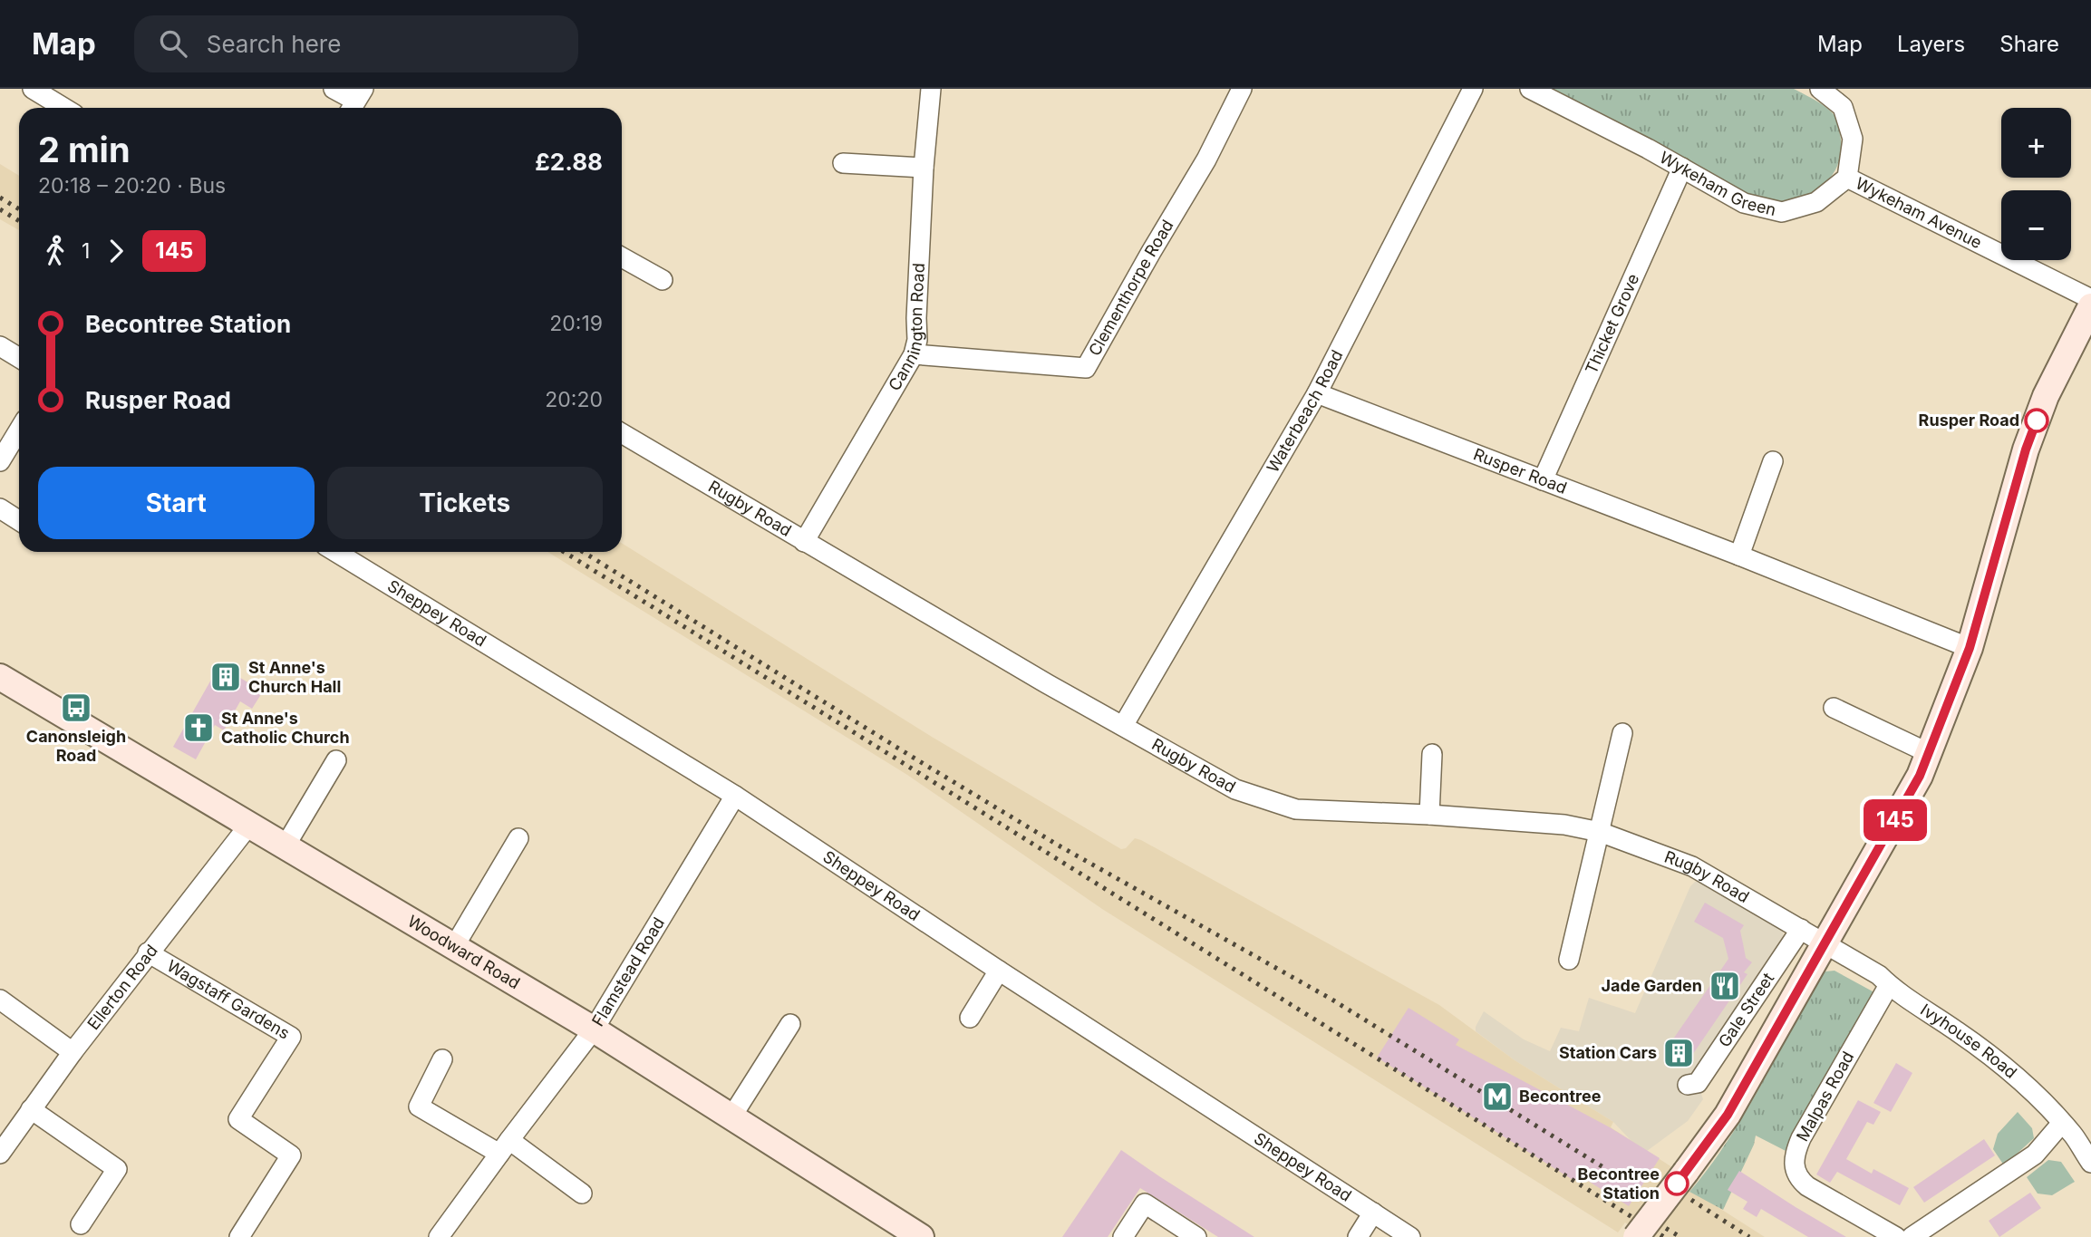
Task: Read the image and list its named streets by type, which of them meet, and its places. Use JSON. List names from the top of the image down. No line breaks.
{"streets":{"street":["Wykeham Green","Wykeham Avenue","Clementhorpe Road","Thicket Grove","Cannington Road","Waterbeach Road","Rusper Road","Rugby Road","Sheppey Road","Woodward Road","Flamstead Road","Ellerton Road","Wagstaff Gardens","Gale Street","Ivyhouse Road","Malpas Road"]},"crossings":[["Wykeham Green","Wykeham Avenue"],["Wykeham Green","Thicket Grove"],["Clementhorpe Road","Cannington Road"],["Thicket Grove","Rusper Road"],["Cannington Road","Rugby Road"],["Waterbeach Road","Rusper Road"],["Waterbeach Road","Rugby Road"],["Rusper Road","Gale Street"],["Rugby Road","Gale Street"],["Rugby Road","Ivyhouse Road"],["Sheppey Road","Flamstead Road"],["Woodward Road","Flamstead Road"],["Woodward Road","Ellerton Road"],["Ellerton Road","Wagstaff Gardens"],["Gale Street","Ivyhouse Road"],["Ivyhouse Road","Malpas Road"]],"places":{"other":["Rusper Road","Becontree Station"],"building":["St Anne's Church Hall","Station Cars"],"bus stop":["Canonsleigh Road"],"church":["St Anne's Catholic Church"],"restaurant":["Jade Garden"],"metro station":["Becontree"]},"lines":["bus line 145"],"page":{"header":"Map","search":"Search here","nav":["Map","Layers","Share"],"on_map":"145","map_buttons":["+","−"],"heading":["2 min","20:18 – 20:20 · Bus","£2.88"],"legs":["1","145"],"list":[{"name":"Becontree Station","value":"20:19"},{"name":"Rusper Road","value":"20:20"}],"buttons":["Start","Tickets"]}}
